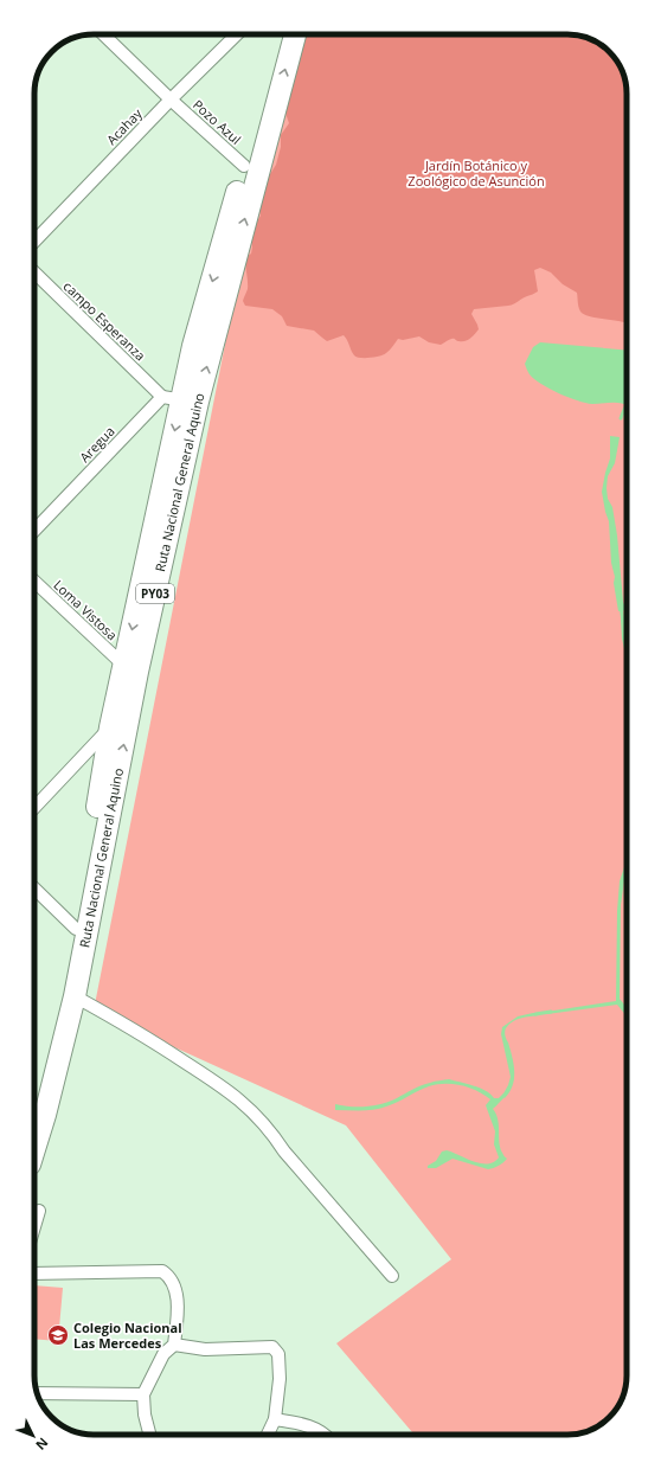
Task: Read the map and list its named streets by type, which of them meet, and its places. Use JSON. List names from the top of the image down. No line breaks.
{"streets":{"highway":["Ruta Nacional General Aquino","PY03"],"street":["Pozo Azul","Acahay","campo Esperanza","Aregua","Loma Vistosa"]},"crossings":[["Pozo Azul","Acahay"],["Pozo Azul","Ruta Nacional General Aquino"],["campo Esperanza","Aregua"],["campo Esperanza","Ruta Nacional General Aquino"],["Aregua","Ruta Nacional General Aquino"],["Ruta Nacional General Aquino","Loma Vistosa"]],"parks":["Jardín Botánico y Zoológico de Asunción"],"places":{"school or university":["Colegio Nacional Las Mercedes"]},"north":"bottom right"}
